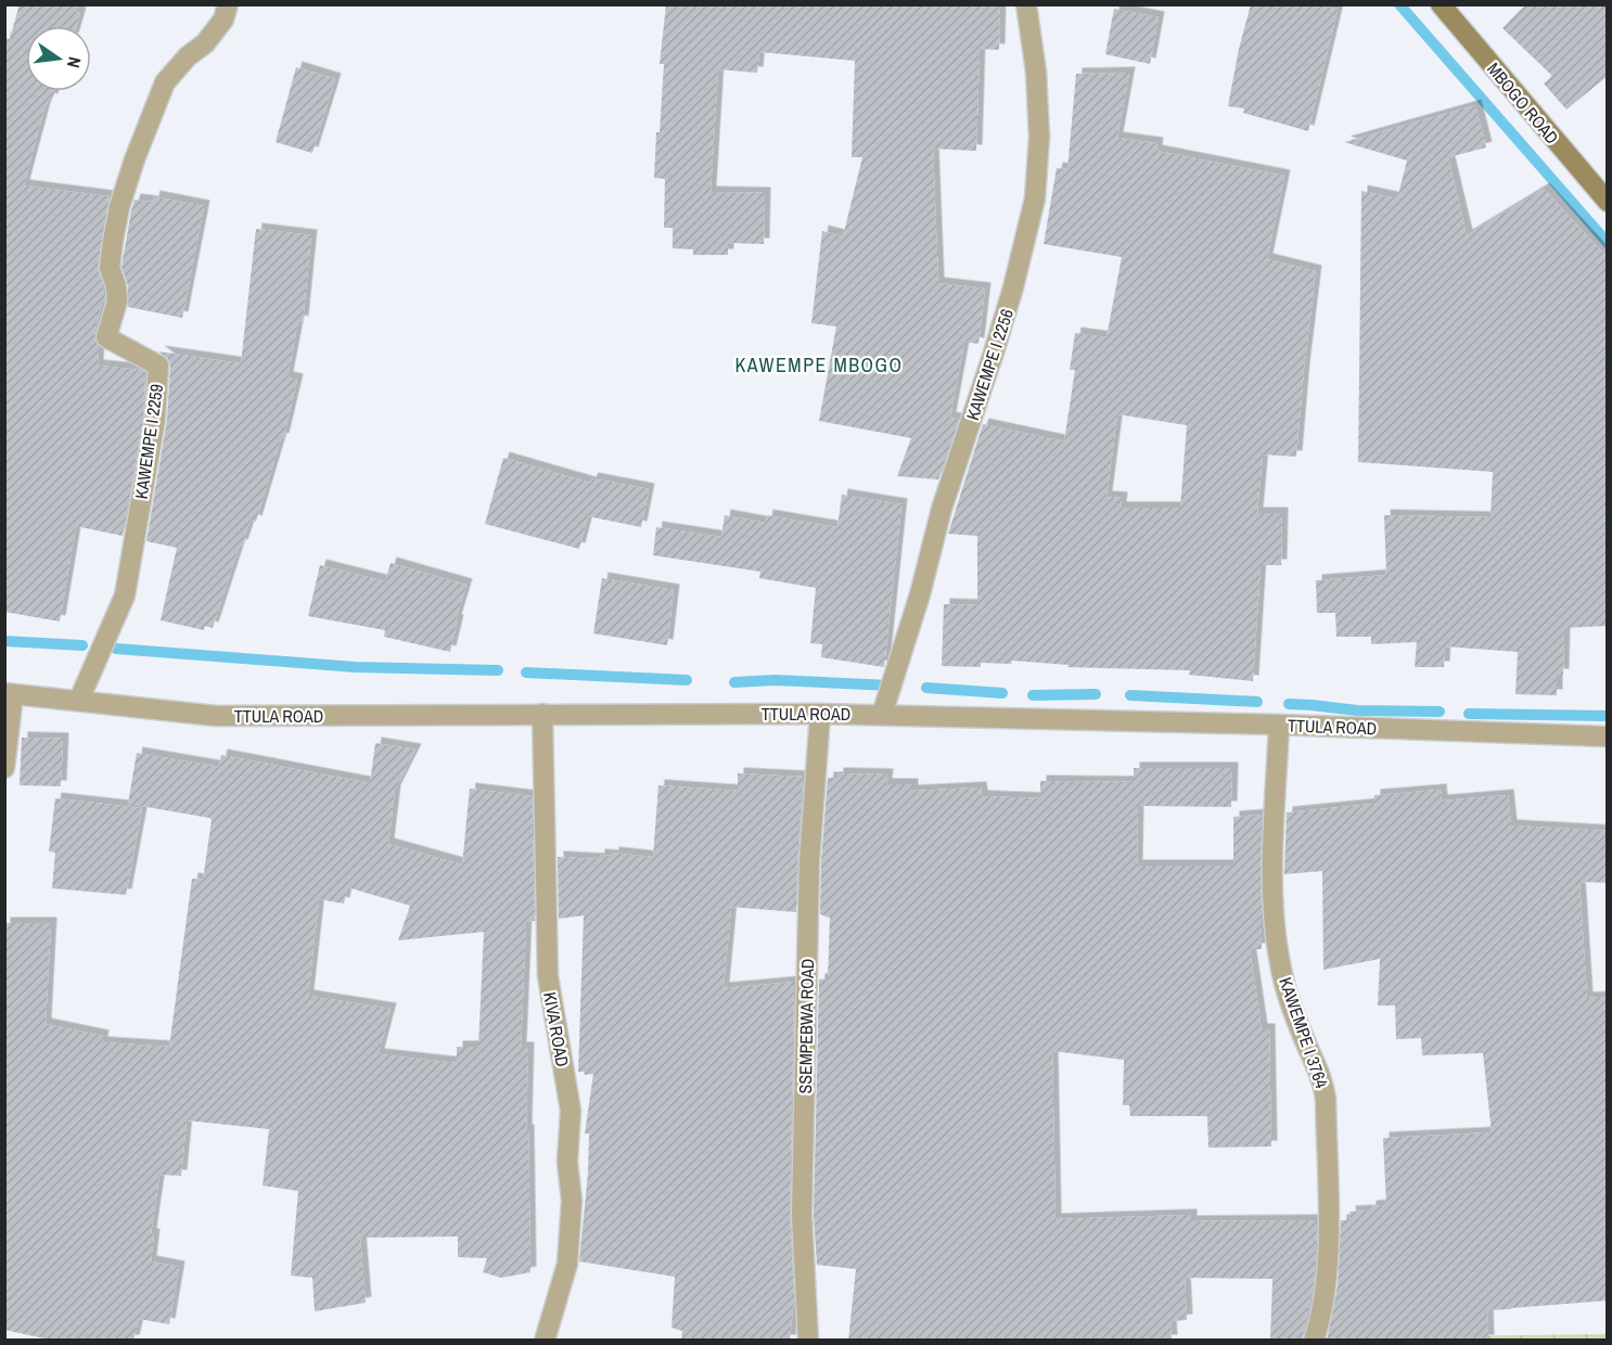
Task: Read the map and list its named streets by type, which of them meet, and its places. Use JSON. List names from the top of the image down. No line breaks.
{"streets":{"street":["MBOGO ROAD","KAWEMPE I 2256","KAWEMPE I 2259","TTULA ROAD","SSEMPEBWA ROAD","KIVA ROAD","KAWEMPE I 3764"]},"crossings":[["KAWEMPE I 2256","TTULA ROAD"],["KAWEMPE I 2259","TTULA ROAD"],["TTULA ROAD","SSEMPEBWA ROAD"],["TTULA ROAD","KIVA ROAD"],["TTULA ROAD","KAWEMPE I 3764"]],"districts":["KAWEMPE MBOGO"],"north":"right"}
